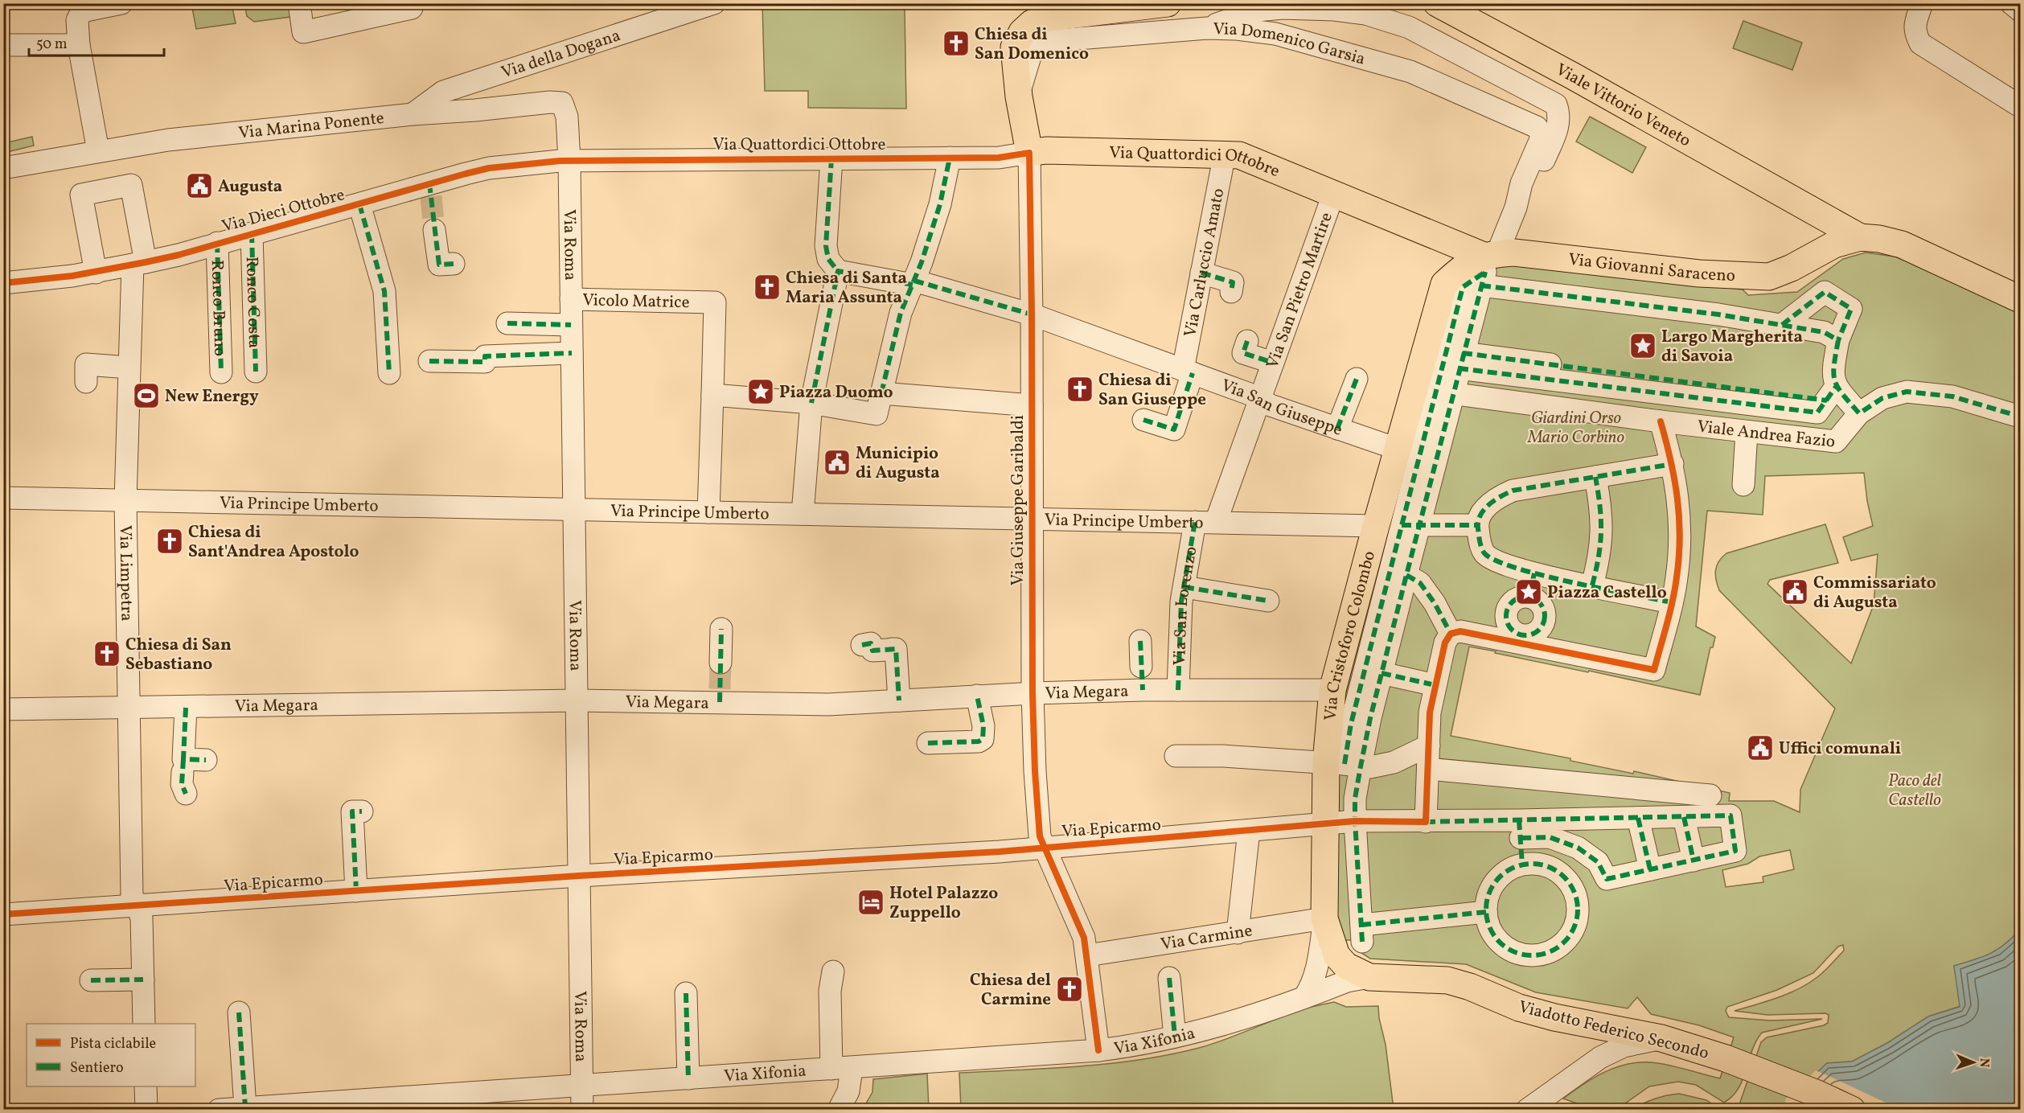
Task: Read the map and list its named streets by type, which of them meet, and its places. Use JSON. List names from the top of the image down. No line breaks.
{"streets":{"main road":["Viale Vittorio Veneto","Via Quattordici Ottobre","Via Giovanni Saraceno","Via Cristoforo Colombo","Viadotto Federico Secondo"],"street":["Via Domenico Garsia","Via della Dogana","Via Marina Ponente","Via Dieci Ottobre","Via Roma","Via Carluccio Amato","Via San Pietro Martire","Vicolo Matrice","Ronco Costa","Ronco Bruno","Via San Giuseppe","Viale Andrea Fazio","Via Giuseppe Garibaldi","Via Principe Umberto","Via Limpetra","Via San Lorenzo","Via Megara","Via Epicarmo","Via Carmine","Via Xifonia"]},"crossings":[["Via della Dogana","Via Marina Ponente"],["Viale Vittorio Veneto","Via Giovanni Saraceno"],["Via Marina Ponente","Via Quattordici Ottobre"],["Via Marina Ponente","Via Dieci Ottobre"],["Via Marina Ponente","Via Roma"],["Via Quattordici Ottobre","Via Dieci Ottobre"],["Via Quattordici Ottobre","Via Roma"],["Via Quattordici Ottobre","Via Carluccio Amato"],["Via Quattordici Ottobre","Via Giovanni Saraceno"],["Via Quattordici Ottobre","Via San Pietro Martire"],["Via Quattordici Ottobre","Via Giuseppe Garibaldi"],["Via Dieci Ottobre","Via Roma"],["Via Dieci Ottobre","Ronco Costa"],["Via Dieci Ottobre","Ronco Bruno"],["Via Dieci Ottobre","Via Limpetra"],["Via Roma","Vicolo Matrice"],["Via Roma","Via Principe Umberto"],["Via Roma","Via Megara"],["Via Roma","Via Epicarmo"],["Via Roma","Via Xifonia"],["Via Carluccio Amato","Via San Giuseppe"],["Via San Pietro Martire","Via San Giuseppe"],["Via San Pietro Martire","Via Principe Umberto"],["Via San Pietro Martire","Via San Lorenzo"],["Via San Giuseppe","Via Giuseppe Garibaldi"],["Via San Giuseppe","Via Cristoforo Colombo"],["Viale Andrea Fazio","Via Cristoforo Colombo"],["Via Giuseppe Garibaldi","Via Principe Umberto"],["Via Giuseppe Garibaldi","Via Megara"],["Via Giuseppe Garibaldi","Via Epicarmo"],["Via Giuseppe Garibaldi","Via Carmine"],["Via Giuseppe Garibaldi","Via Xifonia"],["Via Principe Umberto","Via Limpetra"],["Via Principe Umberto","Via San Lorenzo"],["Via Principe Umberto","Via Cristoforo Colombo"],["Via Limpetra","Via Megara"],["Via Limpetra","Via Epicarmo"],["Via San Lorenzo","Via Megara"],["Via Cristoforo Colombo","Via Megara"],["Via Cristoforo Colombo","Via Epicarmo"],["Via Cristoforo Colombo","Via Carmine"],["Via Cristoforo Colombo","Viadotto Federico Secondo"],["Via Cristoforo Colombo","Via Xifonia"],["Viadotto Federico Secondo","Via Xifonia"]],"parks":["Giardini Orso Mario Corbino","Paco del Castello"],"places":{"church":["Chiesa di San Domenico","Chiesa di Santa Maria Assunta","Chiesa di San Giuseppe","Chiesa di Sant'Andrea Apostolo","Chiesa di San Sebastiano","Chiesa del Carmine"],"public building":["Augusta","Municipio di Augusta","Commissariato di Augusta","Uffici comunali"],"place":["Largo Margherita di Savoia","Piazza Duomo","Piazza Castello"],"sports":["New Energy"],"hotel":["Hotel Palazzo Zuppello"]},"legend":["Pista ciclabile","Sentiero"],"scale_bar":"50 m","north":"right"}
